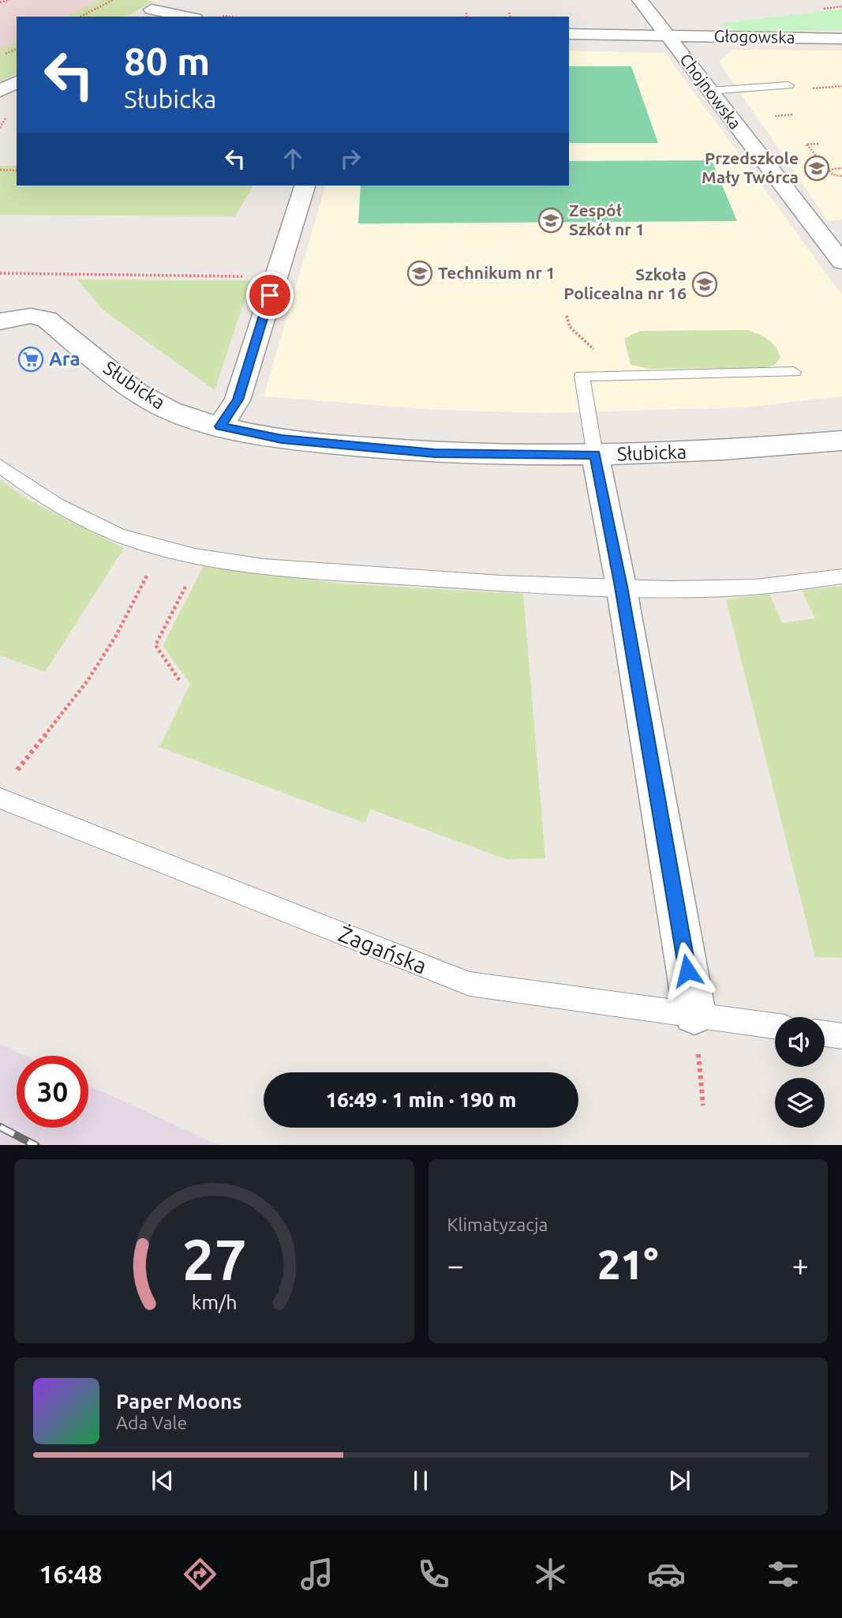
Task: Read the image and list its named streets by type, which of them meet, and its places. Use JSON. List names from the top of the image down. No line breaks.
{"streets":{"street":["Głogowska","Chojnowska","Słubicka"],"lane":["Żagańska"]},"crossings":[["Głogowska","Chojnowska"]],"places":{"school or university":["Przedszkole Mały Twórca","Zespół Szkół nr 1","Technikum nr 1","Szkoła Policealna nr 16"],"supermarket":["Ara"]},"page":{"turn":["80 m","Słubicka"],"limit":"30","trip":"16:49 · 1 min · 190 m","tile":"Klimatyzacja","heat":["−","21°","+"],"song":["Paper Moons","Ada Vale"],"tabs":"16:48","gauge":["27","km/h"]}}
